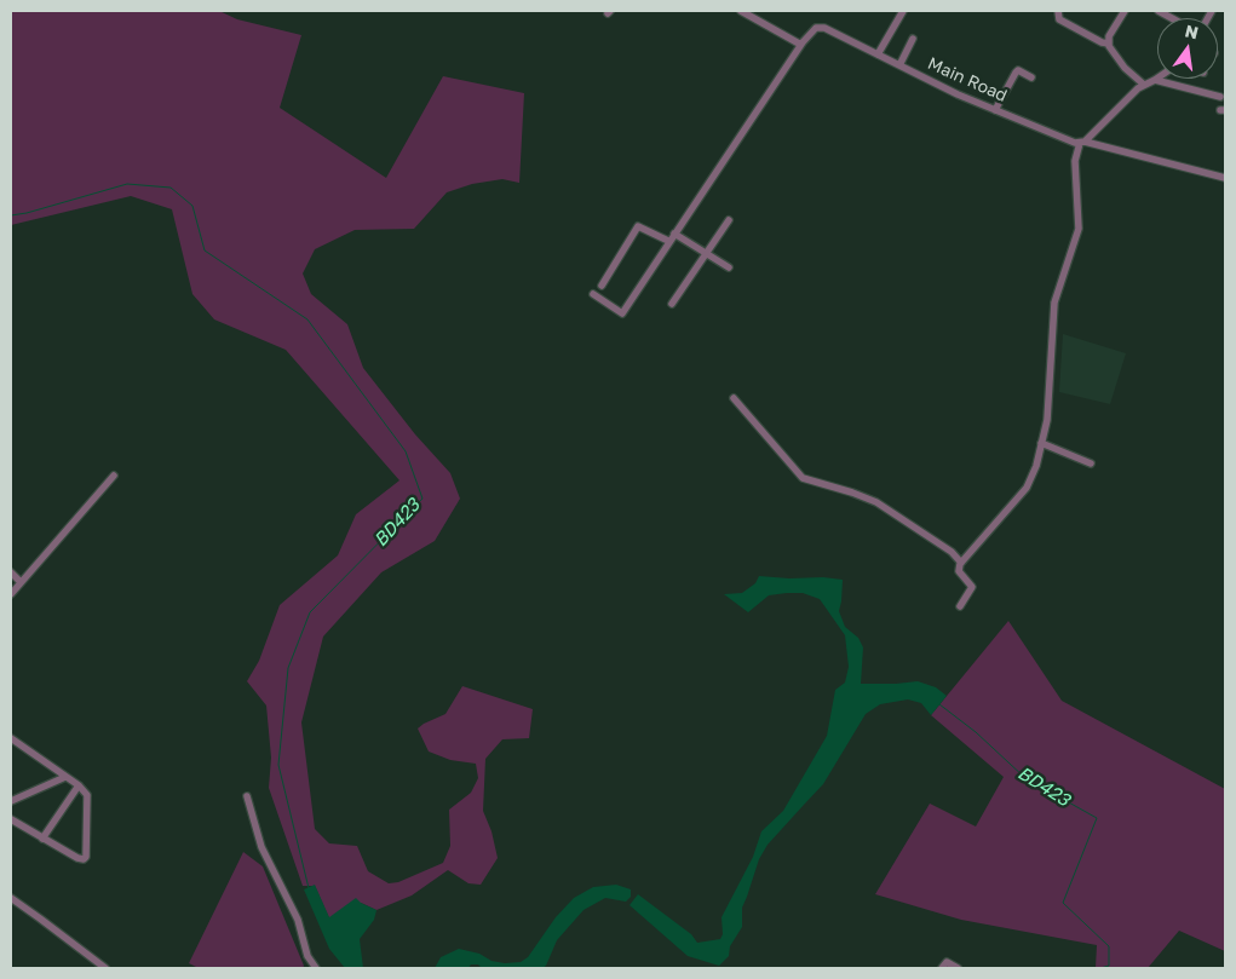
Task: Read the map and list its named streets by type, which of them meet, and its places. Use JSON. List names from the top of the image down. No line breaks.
{"streets":{"street":["Main Road"]},"water":["BD423"],"north":"top"}
